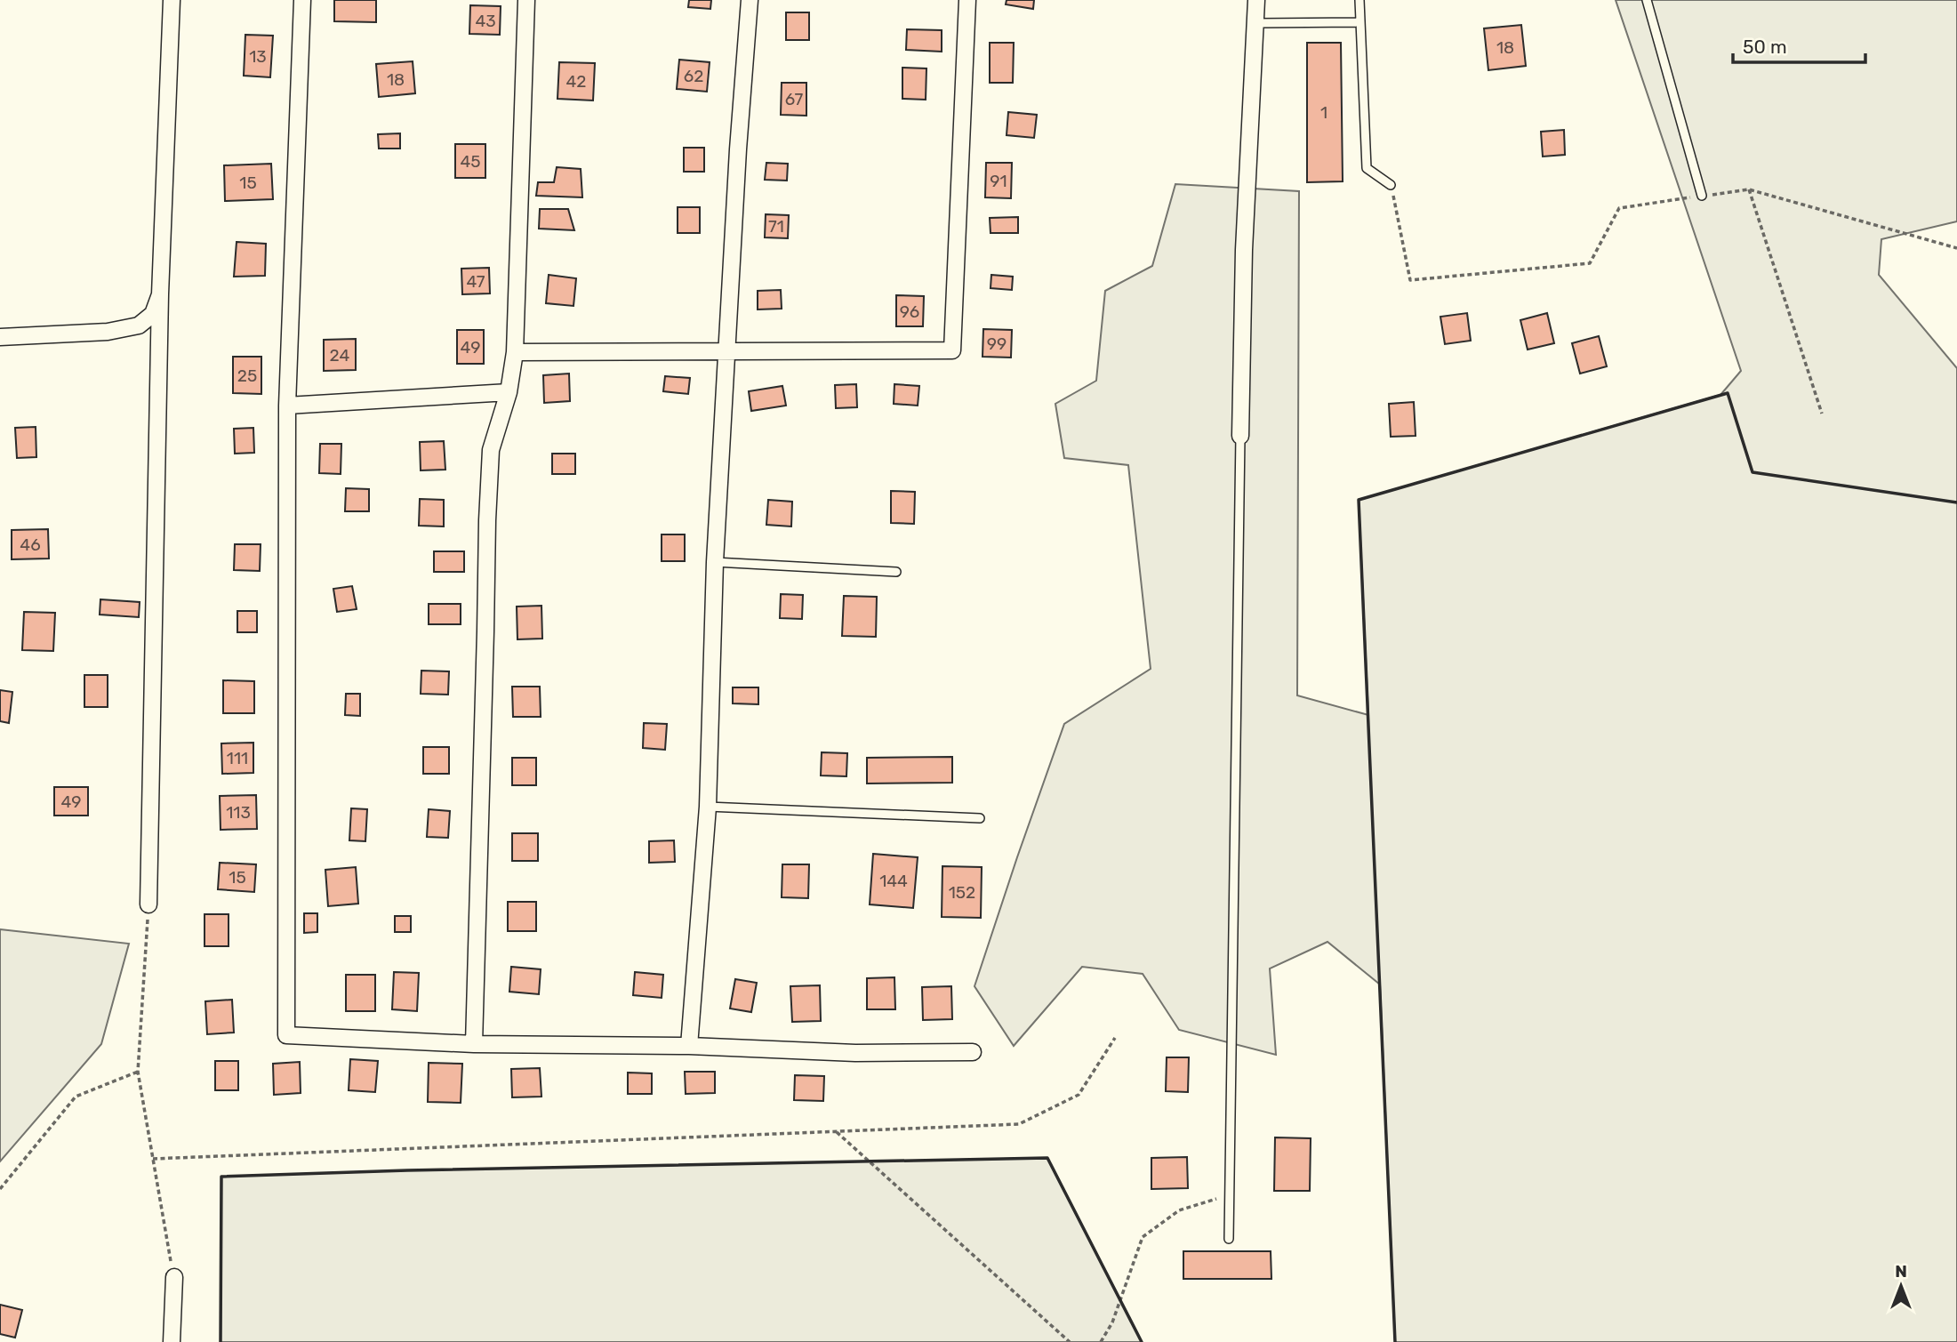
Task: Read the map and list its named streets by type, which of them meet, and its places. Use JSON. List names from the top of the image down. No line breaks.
{"house_numbers":["43","18","13","62","18","42","67","1","45","91","15","71","47","96","99","49","24","25","46","111","49","113","15","144","152"],"scale_bar":"50 m","north":"top"}
